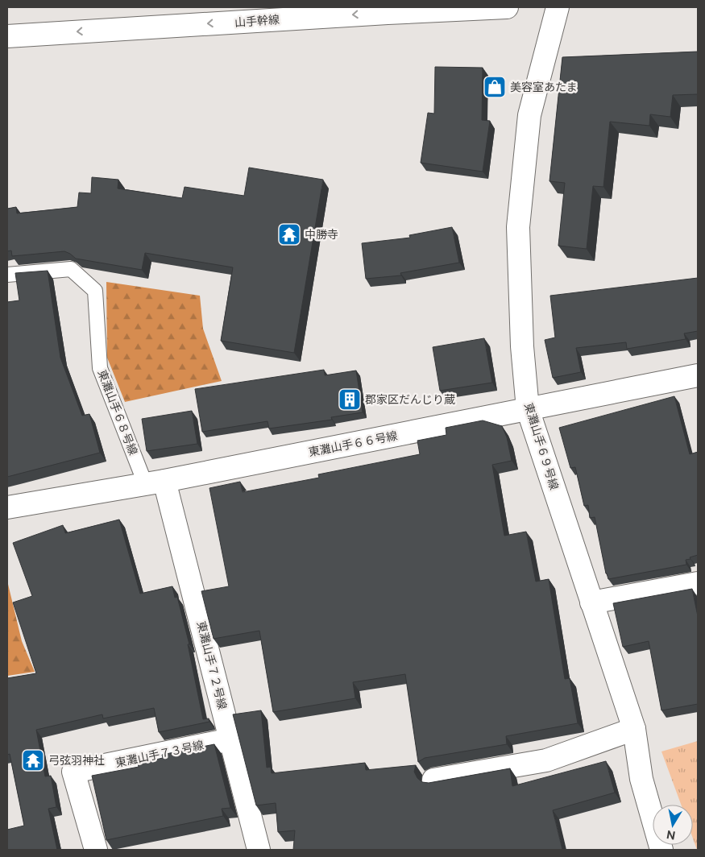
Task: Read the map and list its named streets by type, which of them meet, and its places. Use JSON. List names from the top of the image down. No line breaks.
{"streets":{"street":["山手幹線","東灘山手６６号線","東灘山手６９号線","東灘山手７２号線","東灘山手７３号線"],"lane":["東灘山手６８号線"]},"crossings":[["東灘山手６８号線","東灘山手６６号線"],["東灘山手６８号線","東灘山手７２号線"],["東灘山手６６号線","東灘山手６９号線"],["東灘山手６６号線","東灘山手７２号線"],["東灘山手７２号線","東灘山手７３号線"]],"one_way":["山手幹線"],"places":{"shop":["美容室あたま"],"temple":["中勝寺","弓弦羽神社"],"building":["郡家区だんじり蔵"]},"north":"bottom"}
